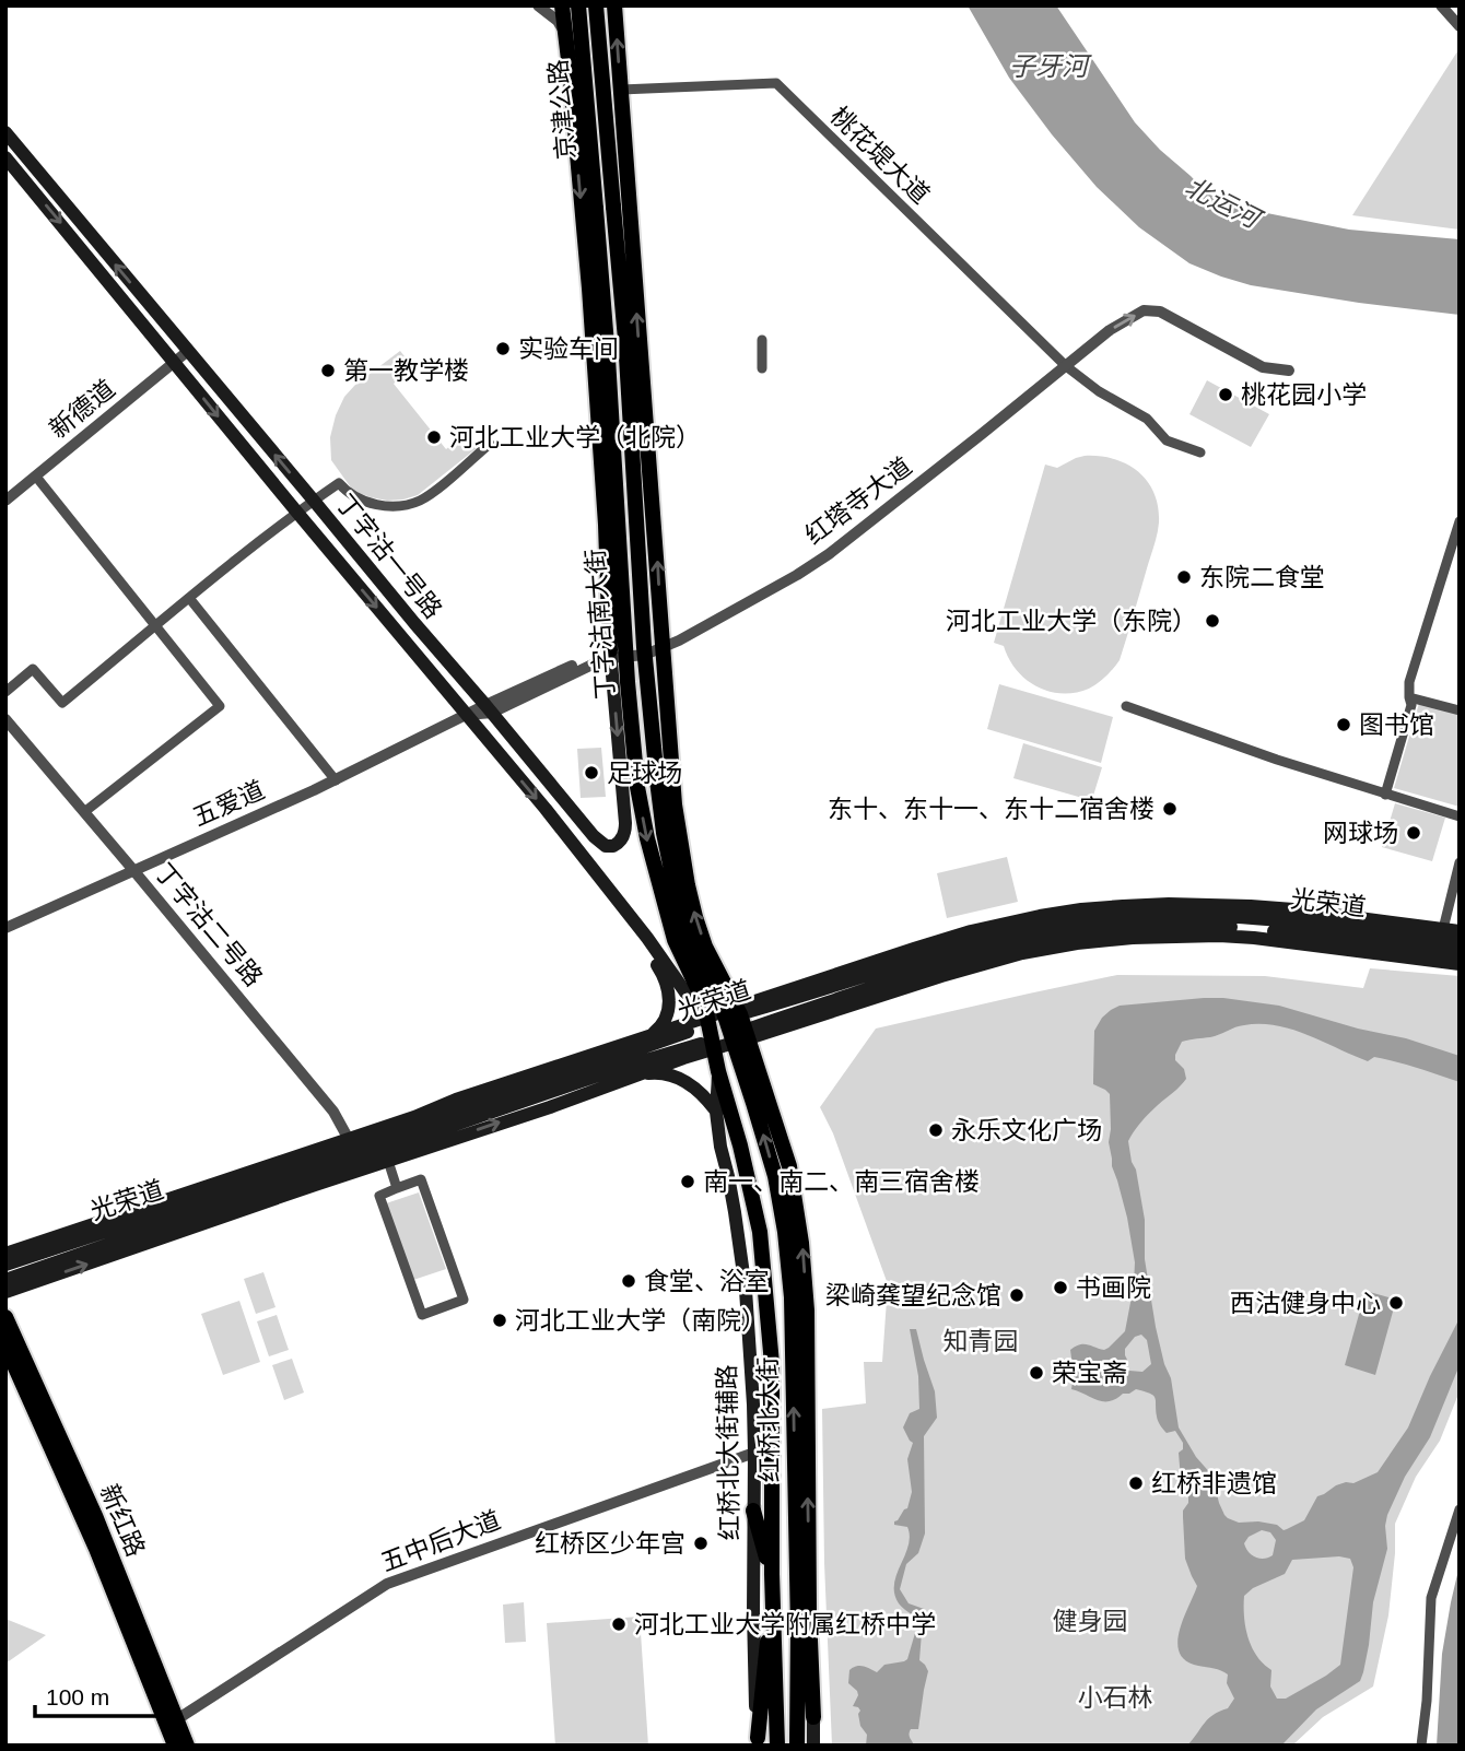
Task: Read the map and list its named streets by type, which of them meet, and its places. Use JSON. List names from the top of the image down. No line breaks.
{"streets":{"main road":["京津公路","丁字沽一号路","丁字沽南大街","光荣道","红桥北大街","红桥北大街辅路","新红路"],"street":["桃花堤大道","新德道","红塔寺大道","五爱道","丁字沽二号路","五中后大道"]},"crossings":[["京津公路","丁字沽南大街"],["桃花堤大道","红塔寺大道"],["新德道","丁字沽一号路"],["红塔寺大道","丁字沽一号路"],["红塔寺大道","丁字沽南大街"],["红塔寺大道","五爱道"],["丁字沽一号路","丁字沽南大街"],["丁字沽一号路","五爱道"],["丁字沽一号路","光荣道"],["丁字沽一号路","红桥北大街"],["丁字沽南大街","五爱道"],["丁字沽南大街","光荣道"],["丁字沽南大街","红桥北大街"],["五爱道","丁字沽二号路"],["光荣道","丁字沽二号路"],["光荣道","红桥北大街"],["红桥北大街","红桥北大街辅路"],["红桥北大街辅路","五中后大道"],["新红路","五中后大道"]],"water":["子牙河","北运河"],"parks":["知青园","健身园","小石林"],"places":["实验车间","第一教学楼","桃花园小学","河北工业大学（北院）","东院二食堂","河北工业大学（东院）","图书馆","足球场","东十、东十一、东十二宿舍楼","网球场","永乐文化广场","南一、南二、南三宿舍楼","食堂、浴室","书画院","梁崎龚望纪念馆","西沽健身中心","河北工业大学（南院）","荣宝斋","红桥非遗馆","红桥区少年宫","河北工业大学附属红桥中学"],"scale_bar":"100 m"}
